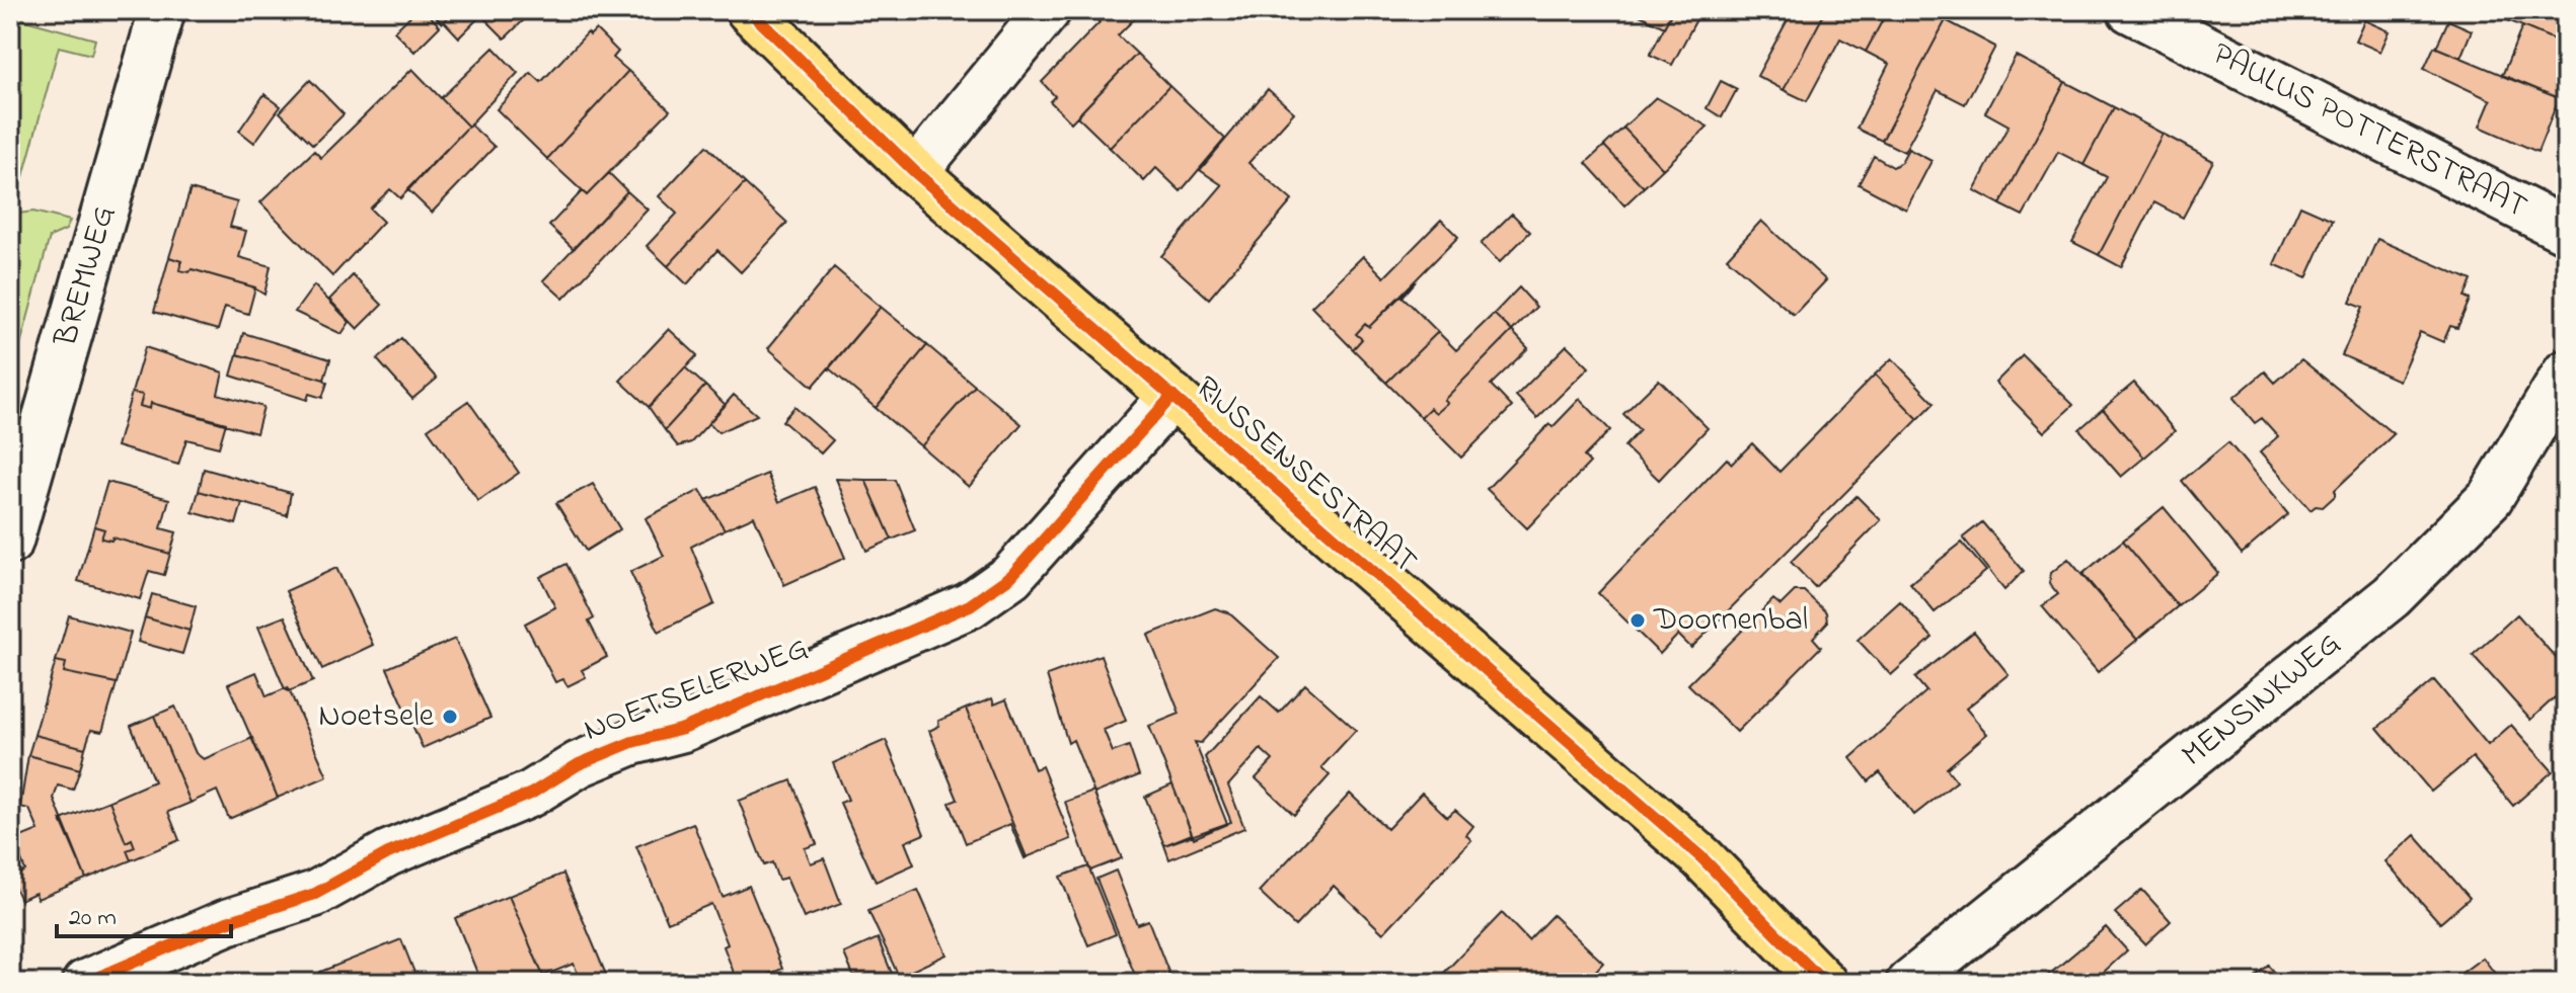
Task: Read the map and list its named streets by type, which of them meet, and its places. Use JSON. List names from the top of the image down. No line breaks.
{"streets":{"main road":["RIJSSENSESTRAAT"],"street":["PAULUS POTTERSTRAAT","BREMWEG","NOETSELERWEG","MENSINKWEG"]},"crossings":[["RIJSSENSESTRAAT","NOETSELERWEG"]],"places":["Doornenbal","Noetsele"],"scale_bar":"20 m"}
